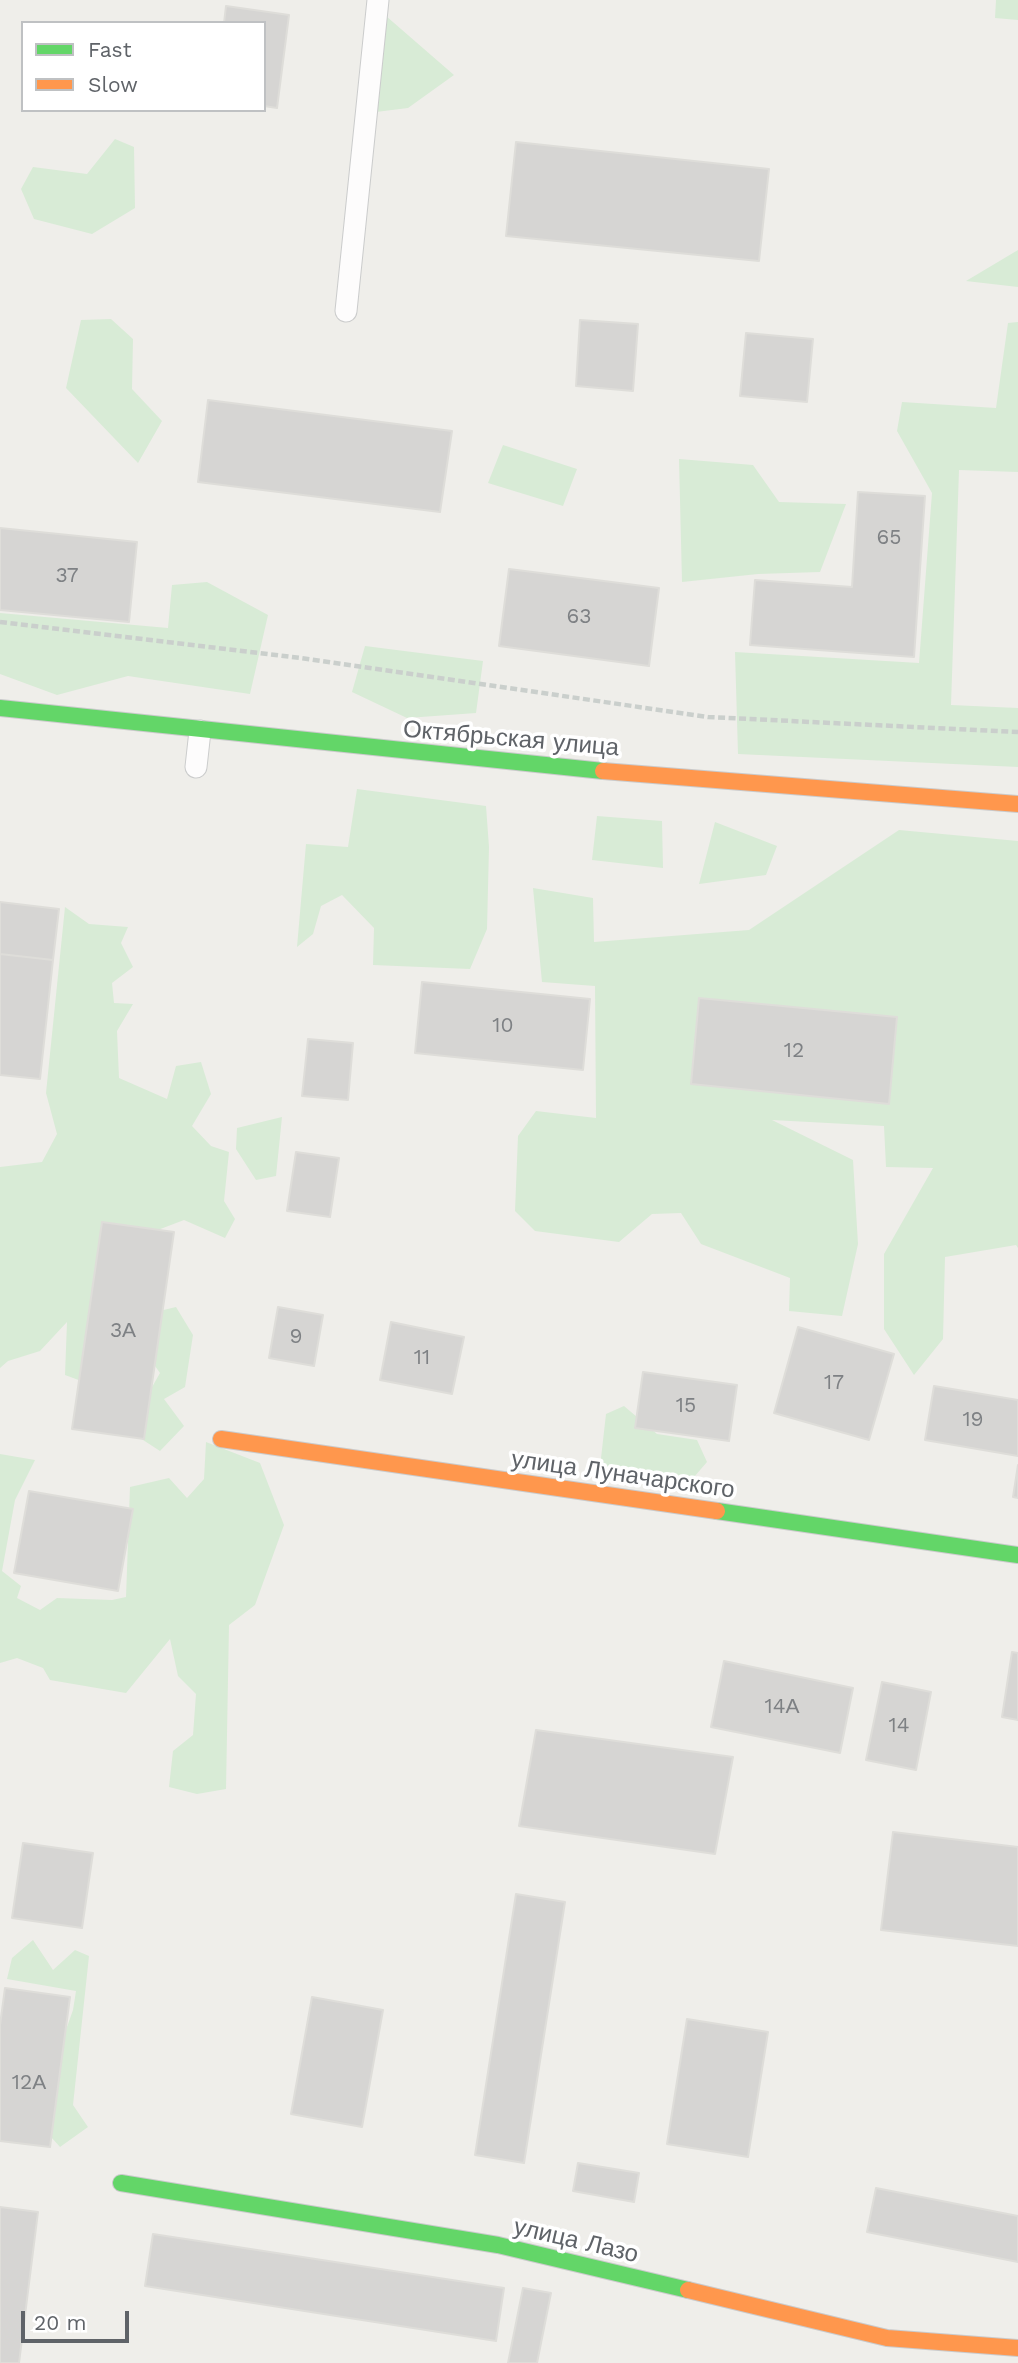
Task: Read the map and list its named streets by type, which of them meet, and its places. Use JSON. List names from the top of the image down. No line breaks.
{"streets":{"street":["Октябрьская улица","улица Луначарского","улица Лазо"]},"house_numbers":["65","37","63","10","12","3А","9","11","17","15","19","14А","14","12А"],"legend":["Fast","Slow"],"scale_bar":"20 m"}
